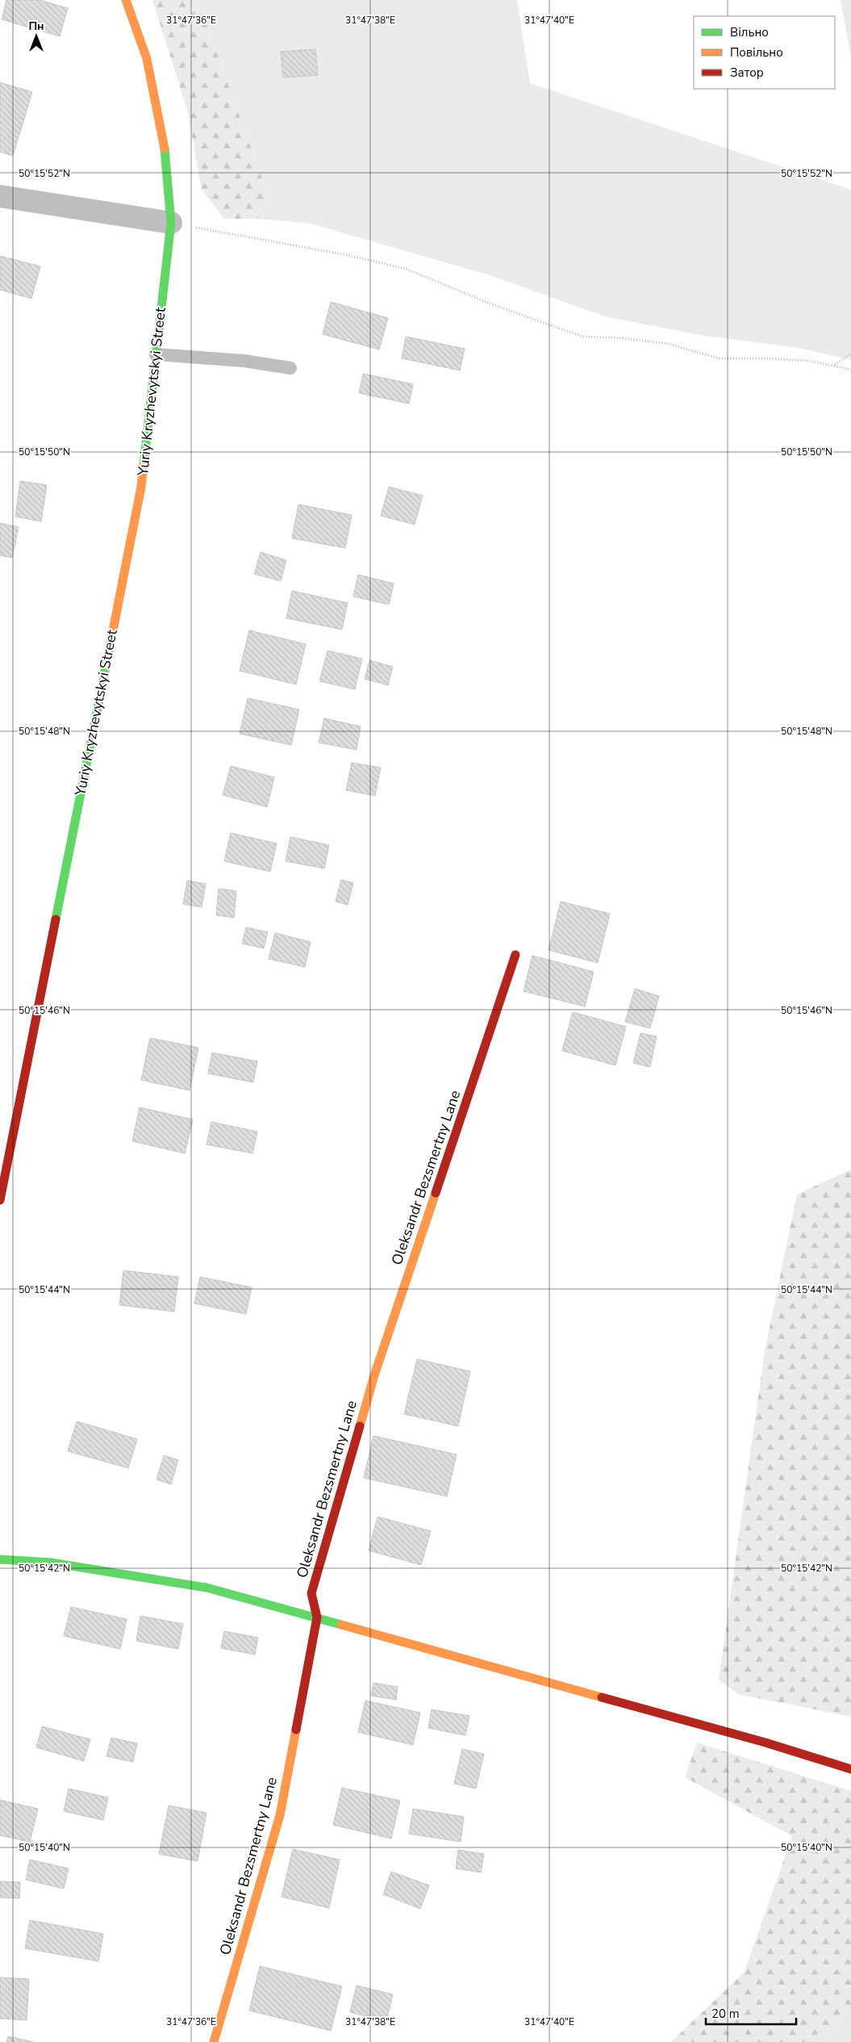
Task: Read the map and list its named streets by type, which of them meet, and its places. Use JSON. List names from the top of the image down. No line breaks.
{"streets":{"street":["Yuriy Kryzhevytskyi Street","Oleksandr Bezsmertny Lane"]},"legend":["Вільно","Повільно","Затор"],"scale_bar":"20 m","north":"top","coordinates":["31°47'36\"E","31°47'38\"E","31°47'40\"E","50°15'52\"N","50°15'50\"N","50°15'48\"N","50°15'46\"N","50°15'44\"N","50°15'42\"N","50°15'40\"N"]}
